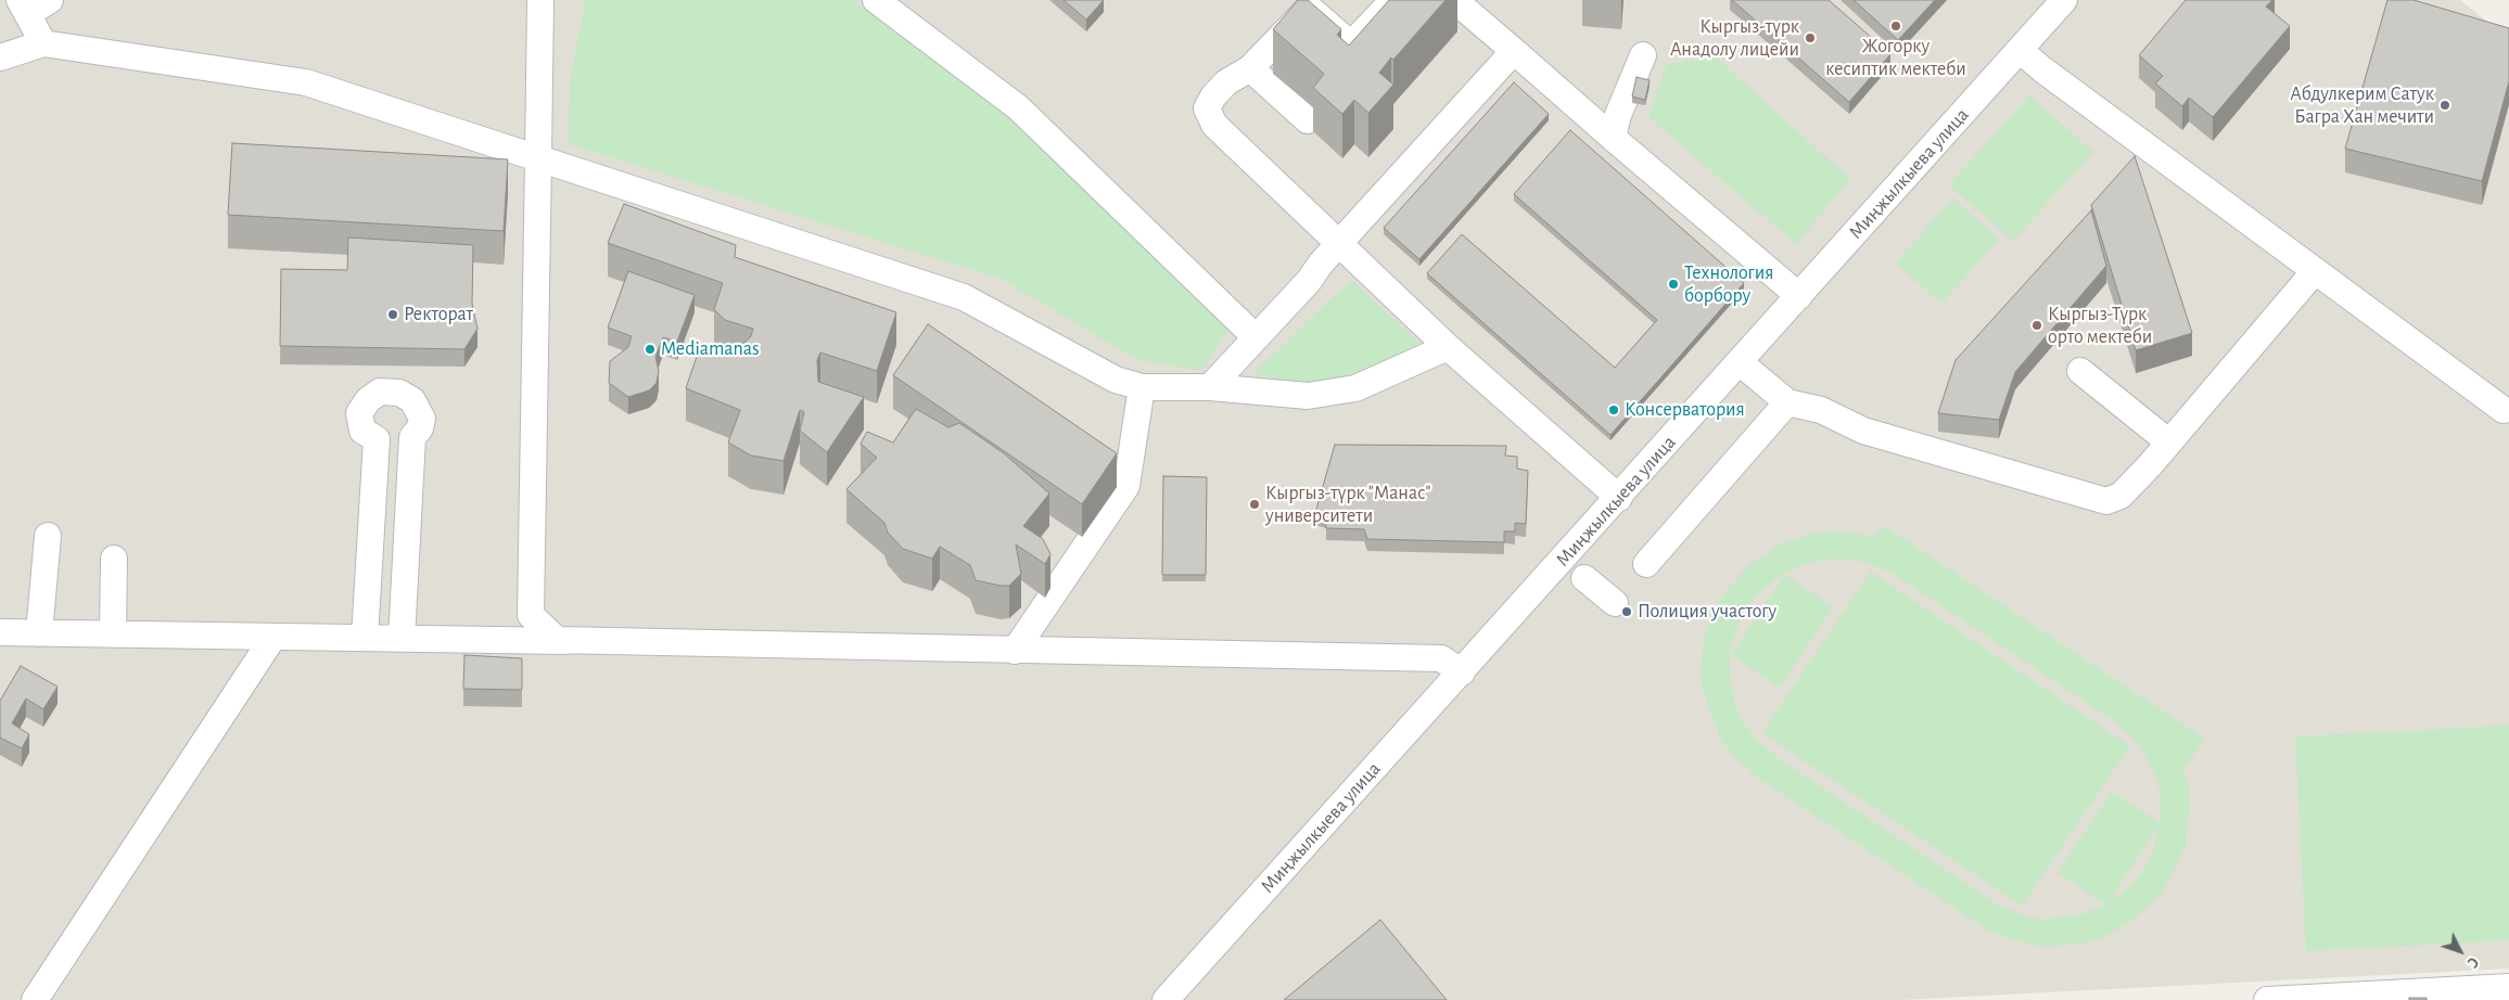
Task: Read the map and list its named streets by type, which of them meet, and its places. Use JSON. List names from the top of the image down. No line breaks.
{"streets":{"street":["Миңжылкыева улица"]},"places":["Жогорку кесиптик мектеби","Кыргыз-түрк Анадолу лицейи","Абдулкерим Сатук Багра Хан мечити","Технология борбору","Ректорат","Кыргыз-Түрк орто мектеби","Mediamanas","Консерватория","Кыргыз-түрк \"Манас\" университети","Полиция участогу"],"north":"bottom right"}
